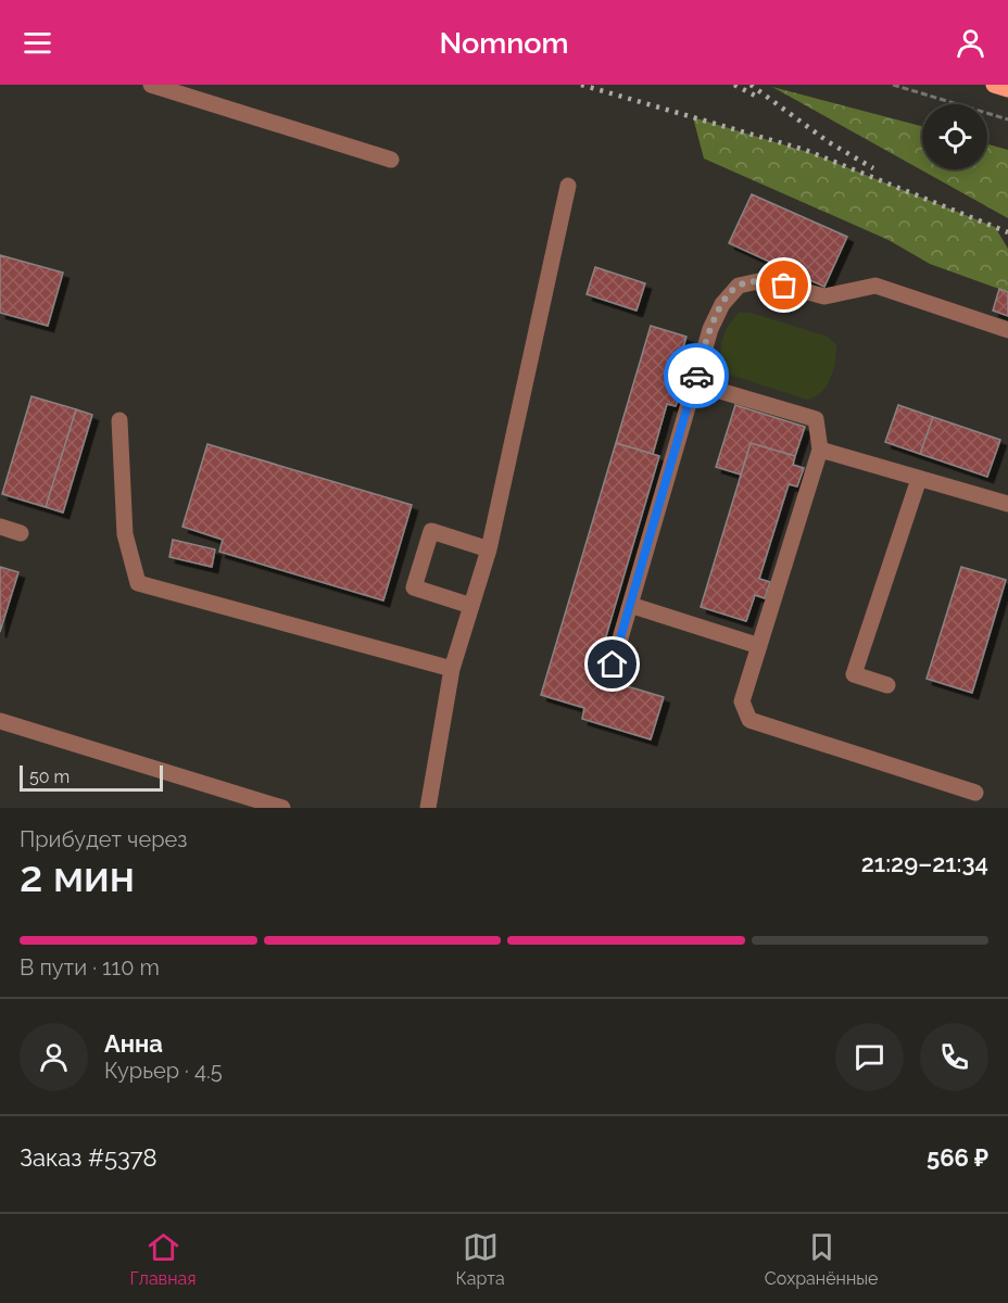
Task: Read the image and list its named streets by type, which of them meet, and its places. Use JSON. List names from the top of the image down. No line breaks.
{"scale_bar":"50 m","page":{"header":"Nomnom","scale":"50 m","heading":["2 мин","Прибудет через","21:29–21:34"],"panel":["Анна","Курьер · 4.5","Заказ #5378","566 ₽"],"bar":"В пути · 110 m","tabs":["Главная","Карта","Сохранённые"]}}
